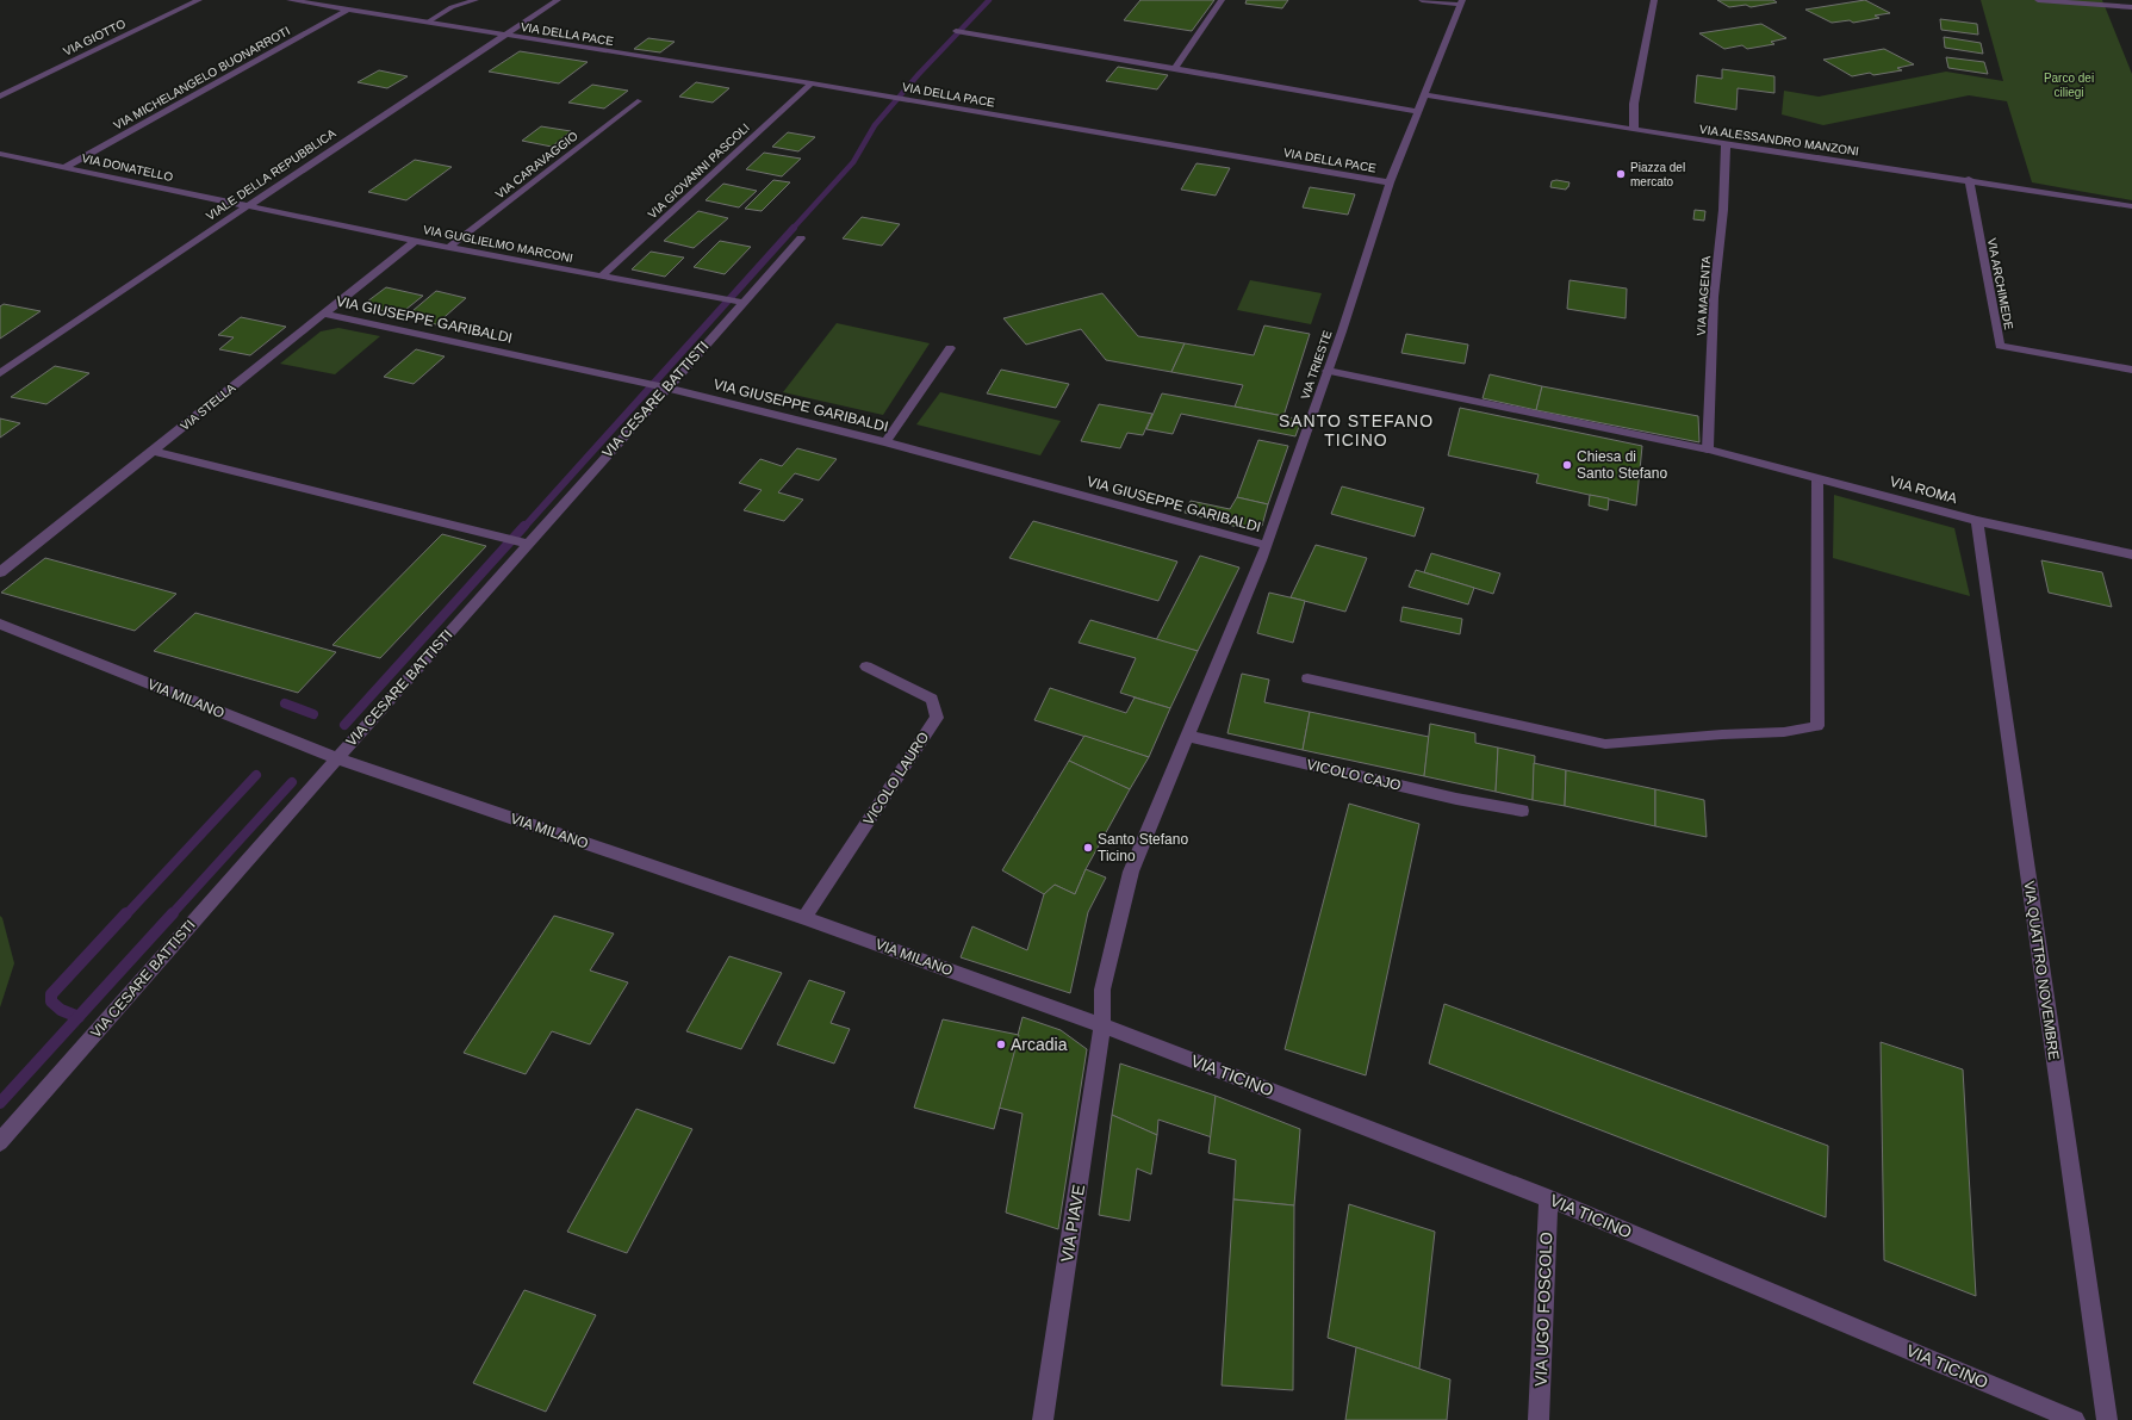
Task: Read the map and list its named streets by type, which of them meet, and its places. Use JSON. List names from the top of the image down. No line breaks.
{"streets":{"street":["VIA DELLA PACE","VIA GIOTTO","VIA MICHELANGELO BUONARROTI","VIA ALESSANDRO MANZONI","VIA CARAVAGGIO","VIA DONATELLO","VIA GIOVANNI PASCOLI","VIALE DELLA REPUBBLICA","VIA GUGLIELMO MARCONI","VIA ARCHIMEDE","VIA MAGENTA","VIA GIUSEPPE GARIBALDI","VIA TRIESTE","VIA CESARE BATTISTI","VIA STELLA","VIA ROMA","VIA MILANO","VICOLO CAJO","VICOLO LAURO","VIA QUATTRO NOVEMBRE","VIA TICINO","VIA PIAVE","VIA UGO FOSCOLO"]},"crossings":[["VIA DELLA PACE","VIA MICHELANGELO BUONARROTI"],["VIA DELLA PACE","VIA GIOVANNI PASCOLI"],["VIA DELLA PACE","VIALE DELLA REPUBBLICA"],["VIA DELLA PACE","VIA TRIESTE"],["VIA MICHELANGELO BUONARROTI","VIA DONATELLO"],["VIA ALESSANDRO MANZONI","VIA ARCHIMEDE"],["VIA ALESSANDRO MANZONI","VIA MAGENTA"],["VIA ALESSANDRO MANZONI","VIA TRIESTE"],["VIA CARAVAGGIO","VIA GUGLIELMO MARCONI"],["VIA DONATELLO","VIALE DELLA REPUBBLICA"],["VIA DONATELLO","VIA GUGLIELMO MARCONI"],["VIA GIOVANNI PASCOLI","VIA GUGLIELMO MARCONI"],["VIALE DELLA REPUBBLICA","VIA GUGLIELMO MARCONI"],["VIA GUGLIELMO MARCONI","VIA CESARE BATTISTI"],["VIA GUGLIELMO MARCONI","VIA STELLA"],["VIA MAGENTA","VIA ROMA"],["VIA GIUSEPPE GARIBALDI","VIA TRIESTE"],["VIA GIUSEPPE GARIBALDI","VIA CESARE BATTISTI"],["VIA GIUSEPPE GARIBALDI","VIA STELLA"],["VIA TRIESTE","VIA ROMA"],["VIA TRIESTE","VICOLO CAJO"],["VIA TRIESTE","VIA PIAVE"],["VIA CESARE BATTISTI","VIA MILANO"],["VIA ROMA","VIA QUATTRO NOVEMBRE"],["VIA MILANO","VICOLO LAURO"],["VIA MILANO","VIA TICINO"],["VIA MILANO","VIA PIAVE"],["VICOLO CAJO","VIA PIAVE"],["VIA TICINO","VIA PIAVE"],["VIA TICINO","VIA UGO FOSCOLO"]],"districts":["SANTO STEFANO TICINO"],"parks":["Parco dei ciliegi"],"places":["Piazza del mercato","Chiesa di Santo Stefano","Santo Stefano Ticino","Arcadia"]}
